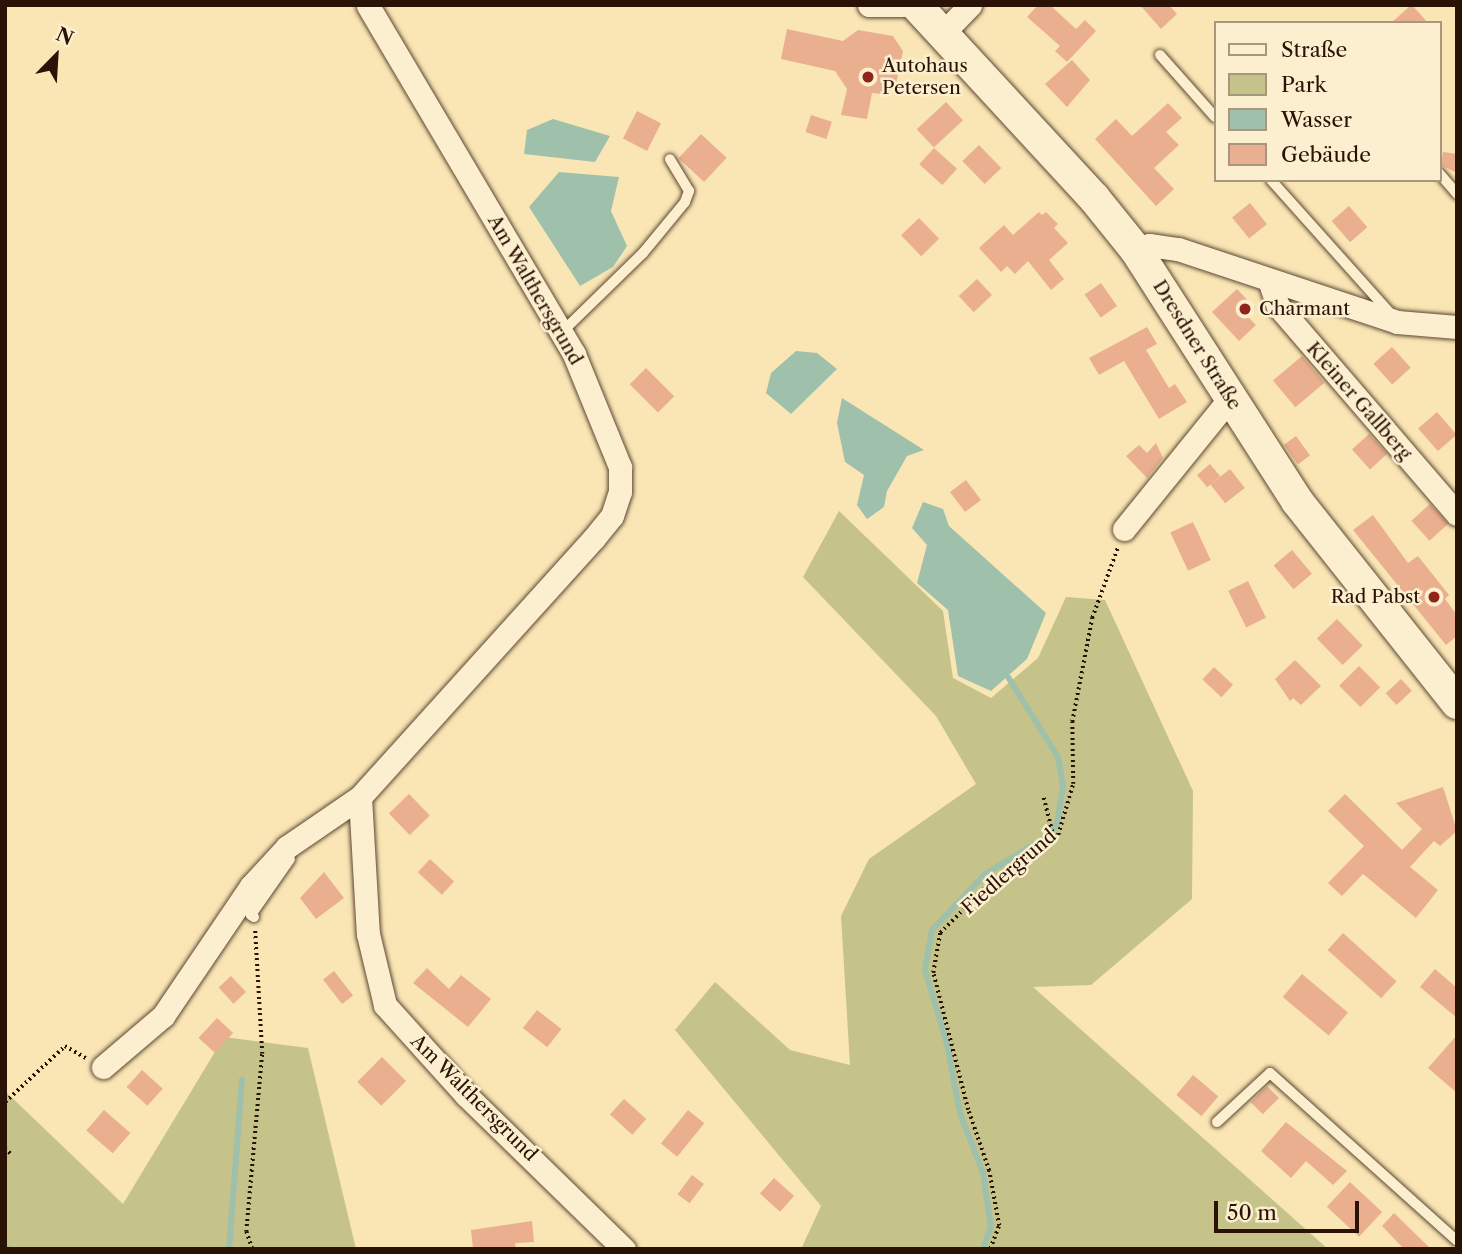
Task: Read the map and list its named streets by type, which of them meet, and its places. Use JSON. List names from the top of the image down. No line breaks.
{"streets":{"main road":["Dresdner Straße"],"street":["Am Walthersgrund","Kleiner Gallberg"],"path":["Fiedlergrund"]},"places":["Autohaus Petersen","Charmant","Rad Pabst"],"legend":["Straße","Park","Wasser","Gebäude"],"scale_bar":"50 m","north":"top right"}
